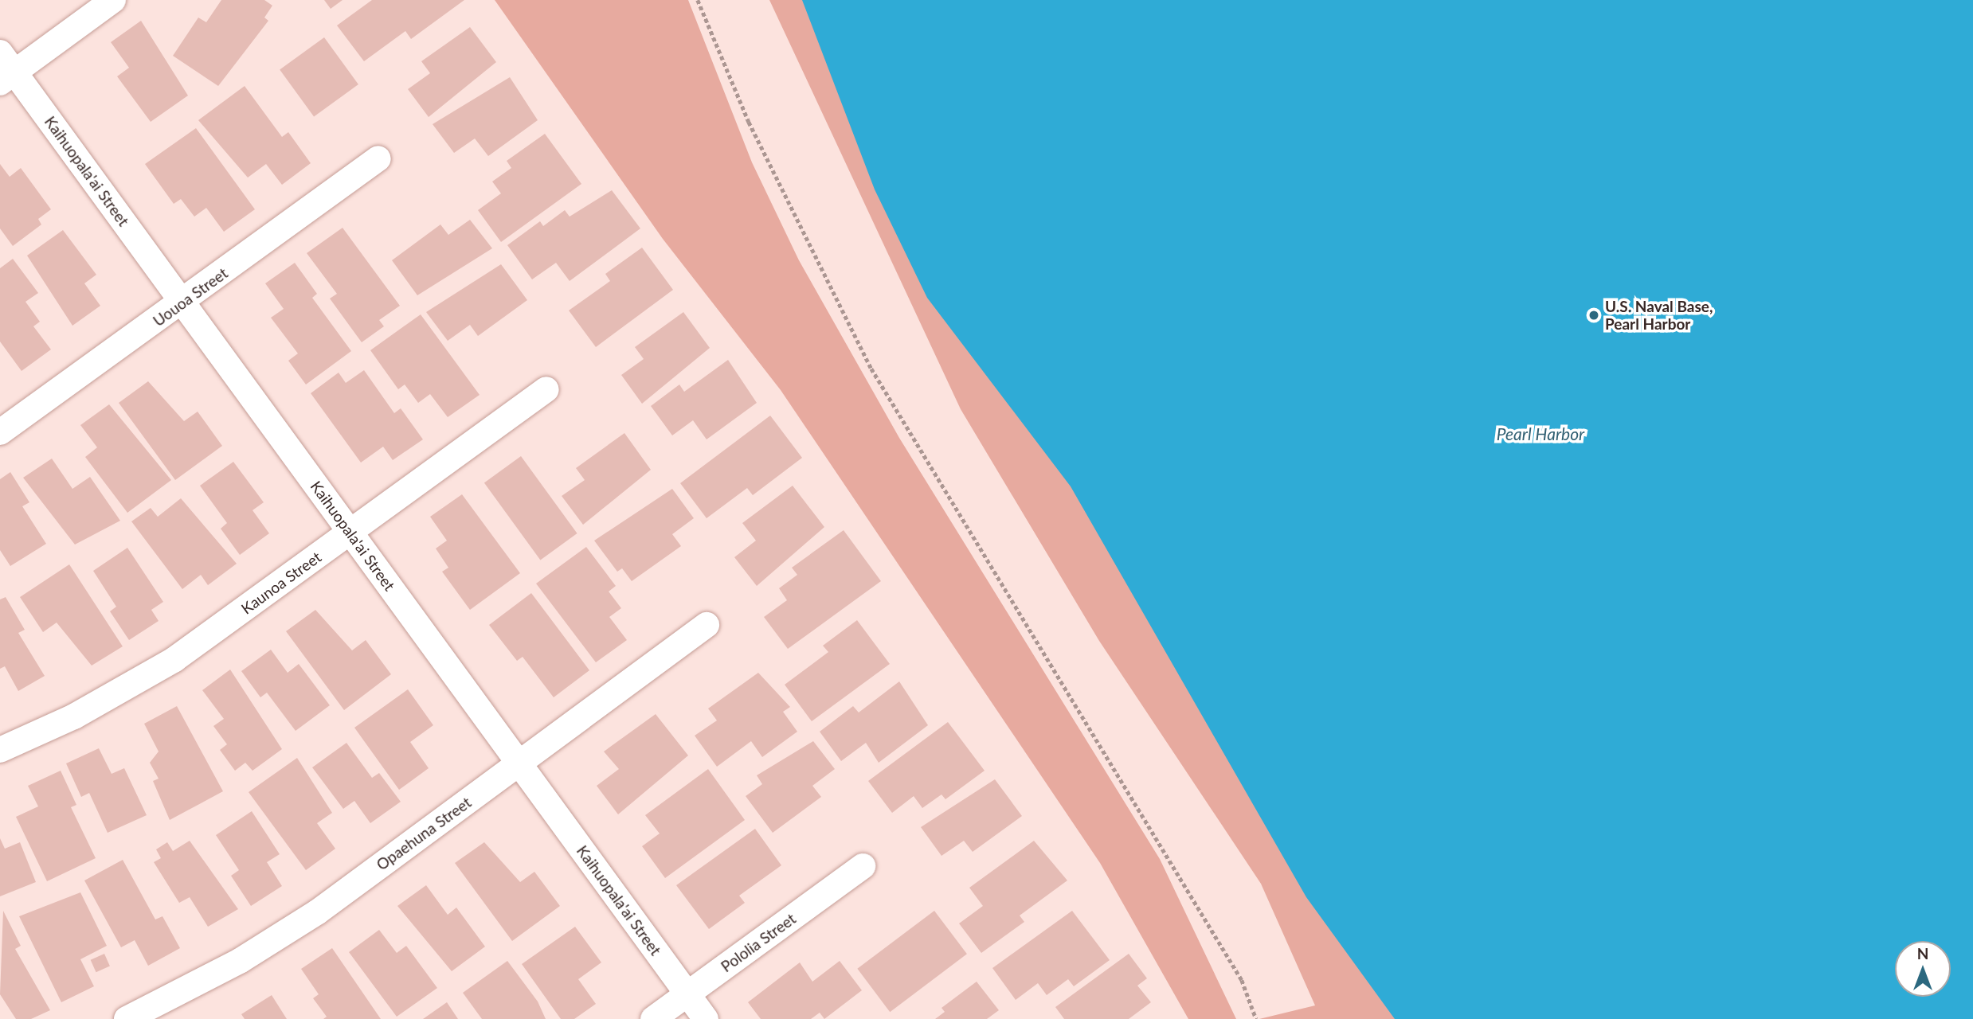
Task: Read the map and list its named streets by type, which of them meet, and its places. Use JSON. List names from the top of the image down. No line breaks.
{"streets":{"street":["Kaihuopala'ai Street","Uouoa Street","Kaunoa Street","Opaehuna Street","Pololia Street"]},"crossings":[["Kaihuopala'ai Street","Uouoa Street"],["Kaihuopala'ai Street","Kaunoa Street"],["Kaihuopala'ai Street","Opaehuna Street"],["Kaihuopala'ai Street","Pololia Street"]],"water":["Pearl Harbor"],"places":["U.S. Naval Base, Pearl Harbor"],"north":"top"}
